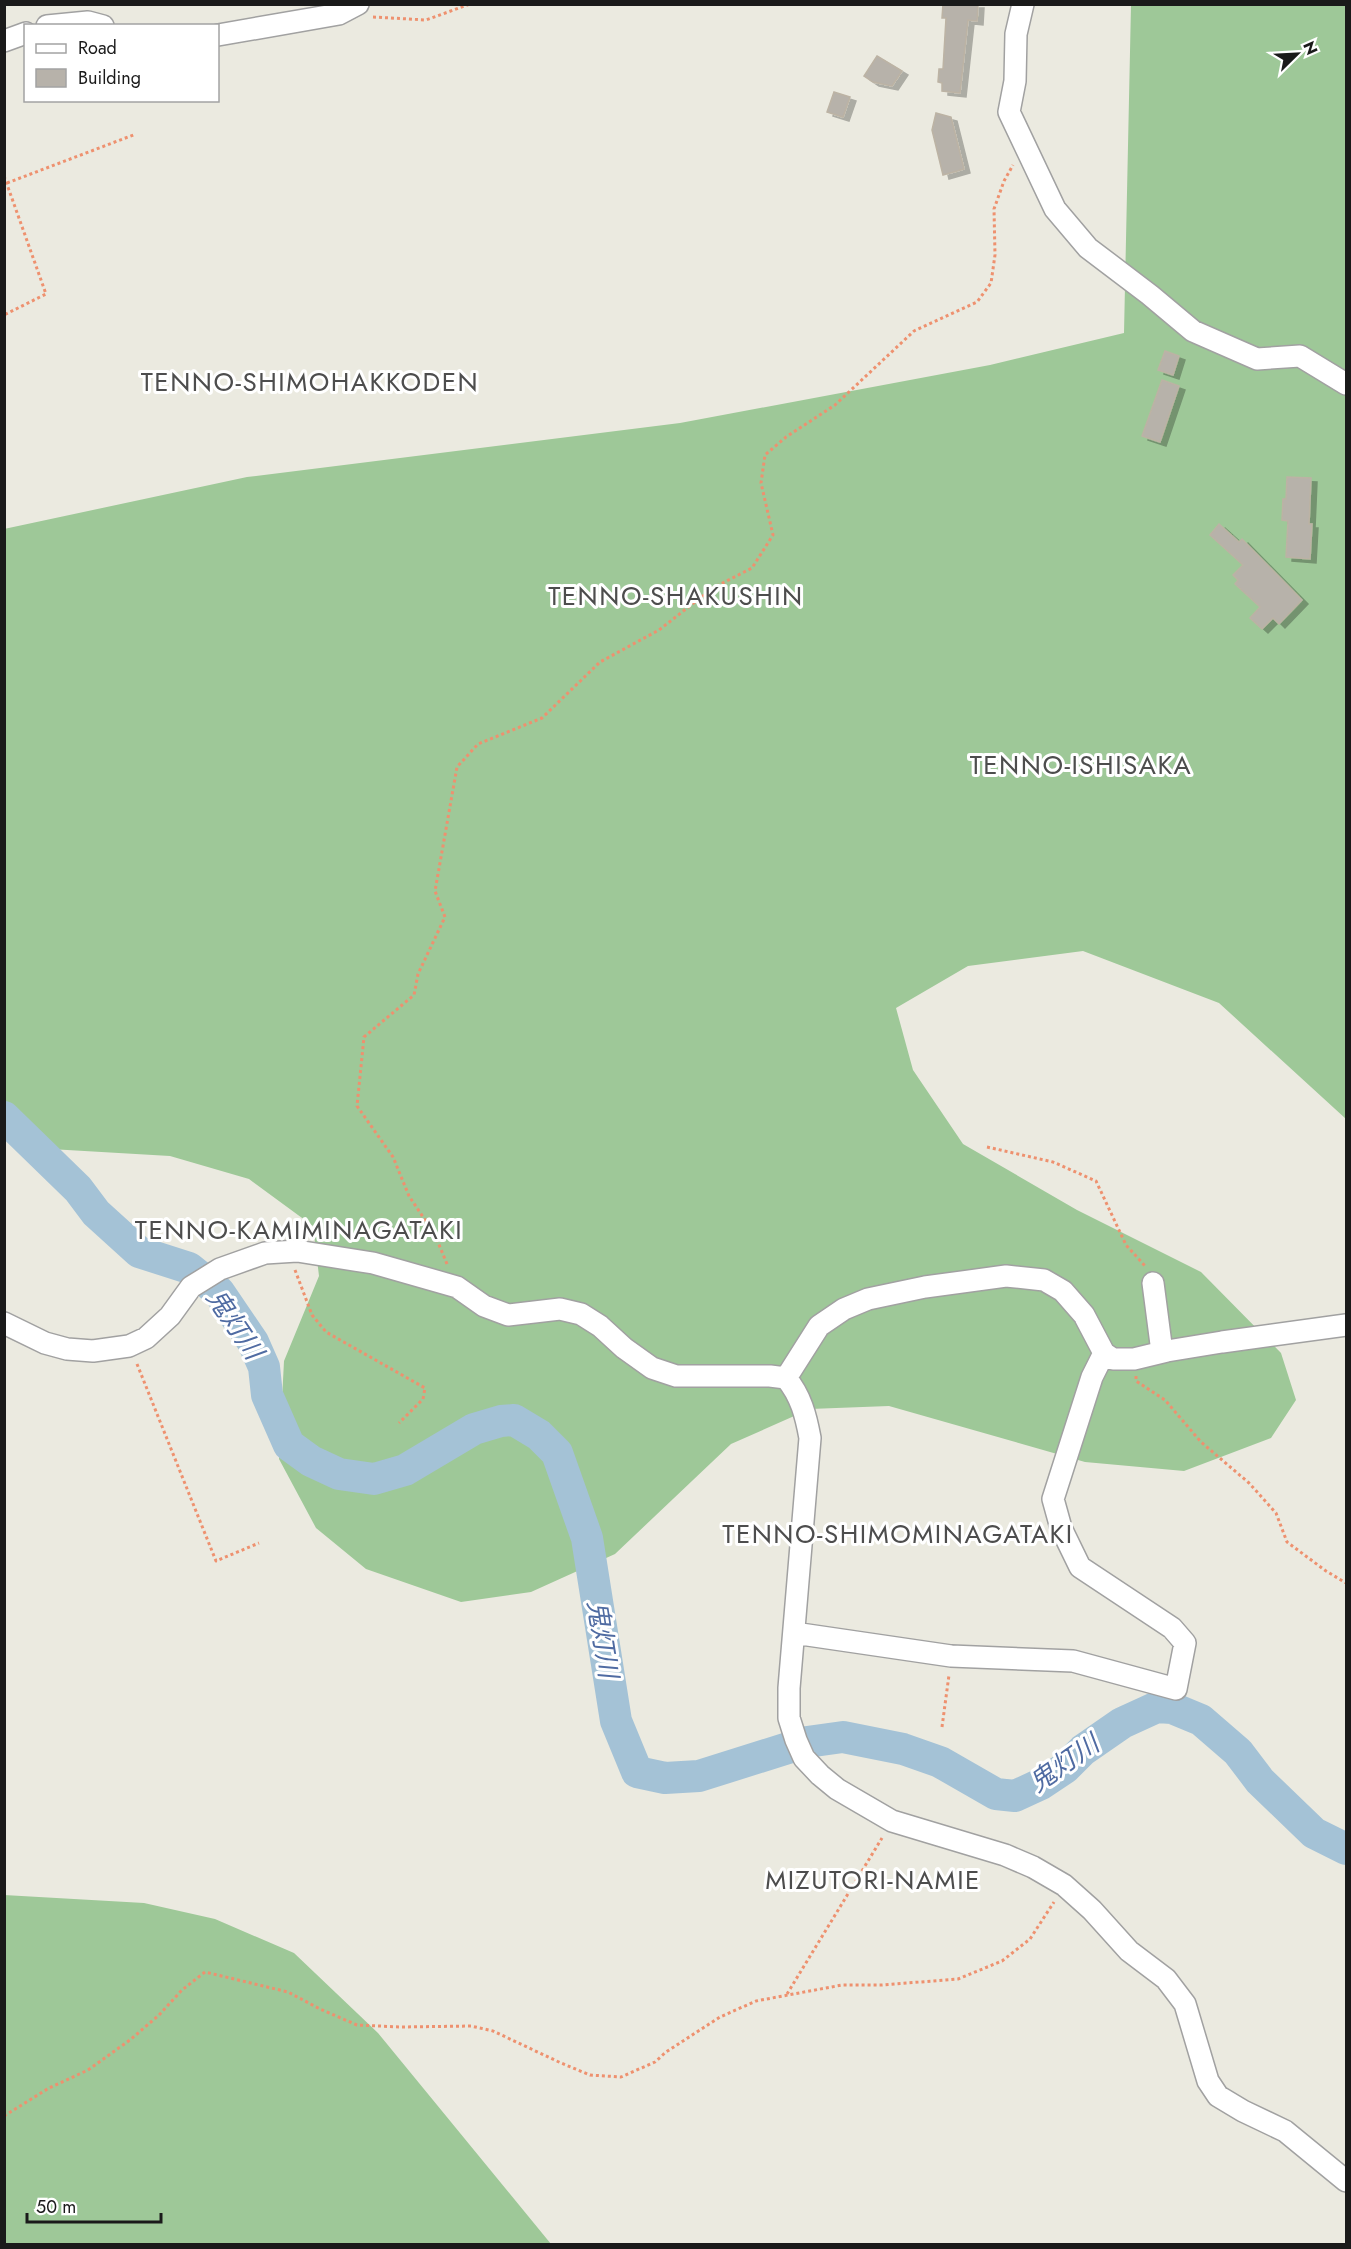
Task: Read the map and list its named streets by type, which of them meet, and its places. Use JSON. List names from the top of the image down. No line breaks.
{"districts":["TENNO-SHIMOHAKKODEN","TENNO-SHAKUSHIN","TENNO-ISHISAKA","TENNO-KAMIMINAGATAKI","TENNO-SHIMOMINAGATAKI","MIZUTORI-NAMIE"],"water":["鬼灯川"],"legend":["Road","Building"],"scale_bar":"50 m","north":"top right"}
